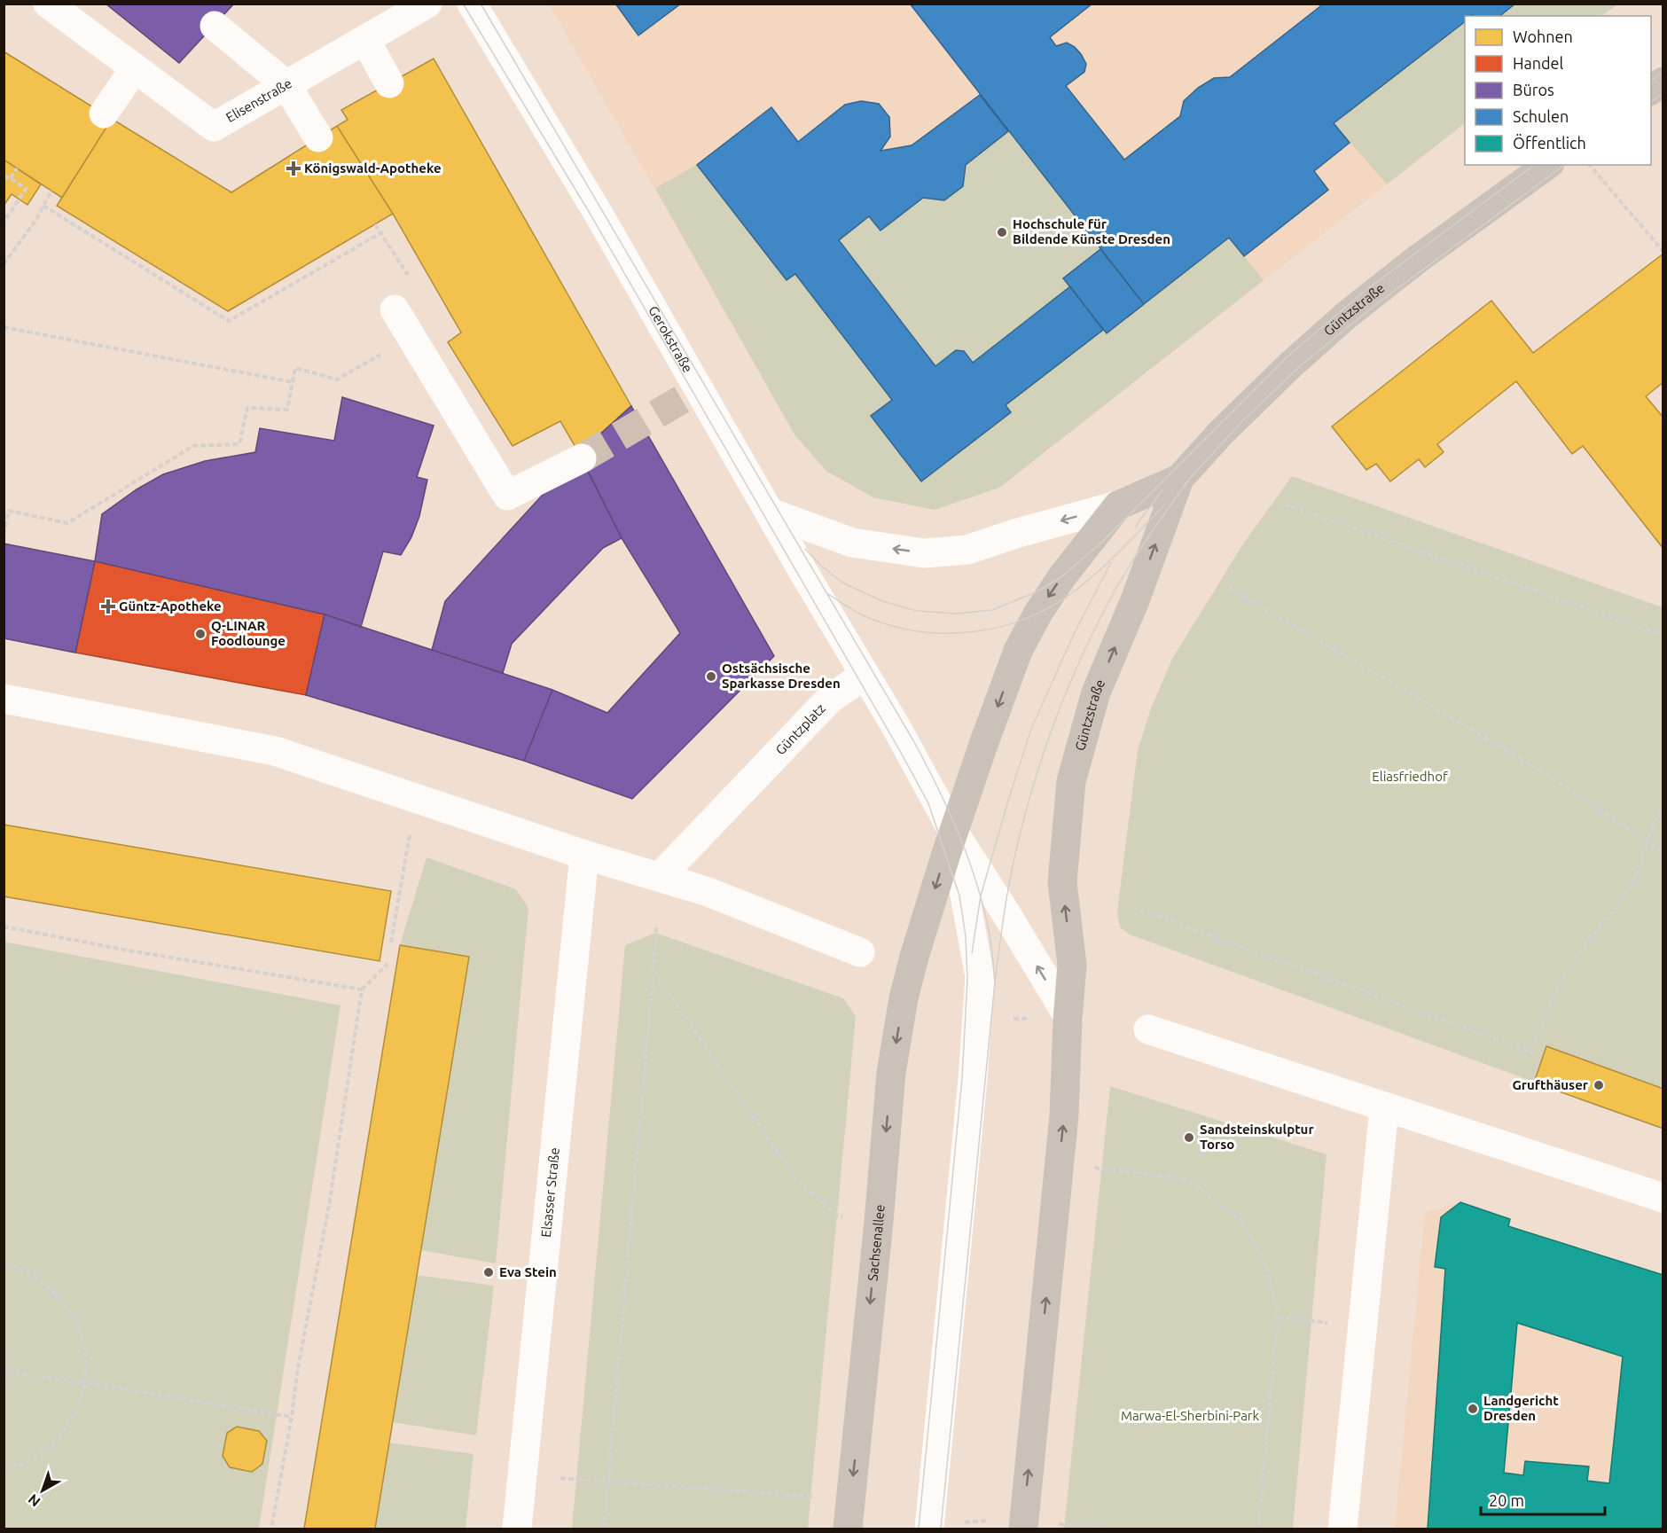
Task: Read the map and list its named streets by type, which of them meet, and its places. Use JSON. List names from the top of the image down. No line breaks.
{"streets":{"main road":["Güntzstraße","Sachsenallee"],"street":["Elisenstraße","Gerokstraße","Güntzplatz","Elsasser Straße"]},"crossings":[["Güntzstraße","Gerokstraße"],["Güntzstraße","Sachsenallee"],["Gerokstraße","Güntzplatz"]],"parks":["Eliasfriedhof","Marwa-El-Sherbini-Park"],"places":{"health":["Königswald-Apotheke","Güntz-Apotheke"],"other":["Hochschule für Bildende Künste Dresden","Q-LINAR Foodlounge","Ostsächsische Sparkasse Dresden","Grufthäuser","Sandsteinskulptur Torso","Eva Stein","Landgericht Dresden"]},"legend":["Wohnen","Handel","Büros","Schulen","Öffentlich"],"scale_bar":"20 m","north":"bottom left"}
